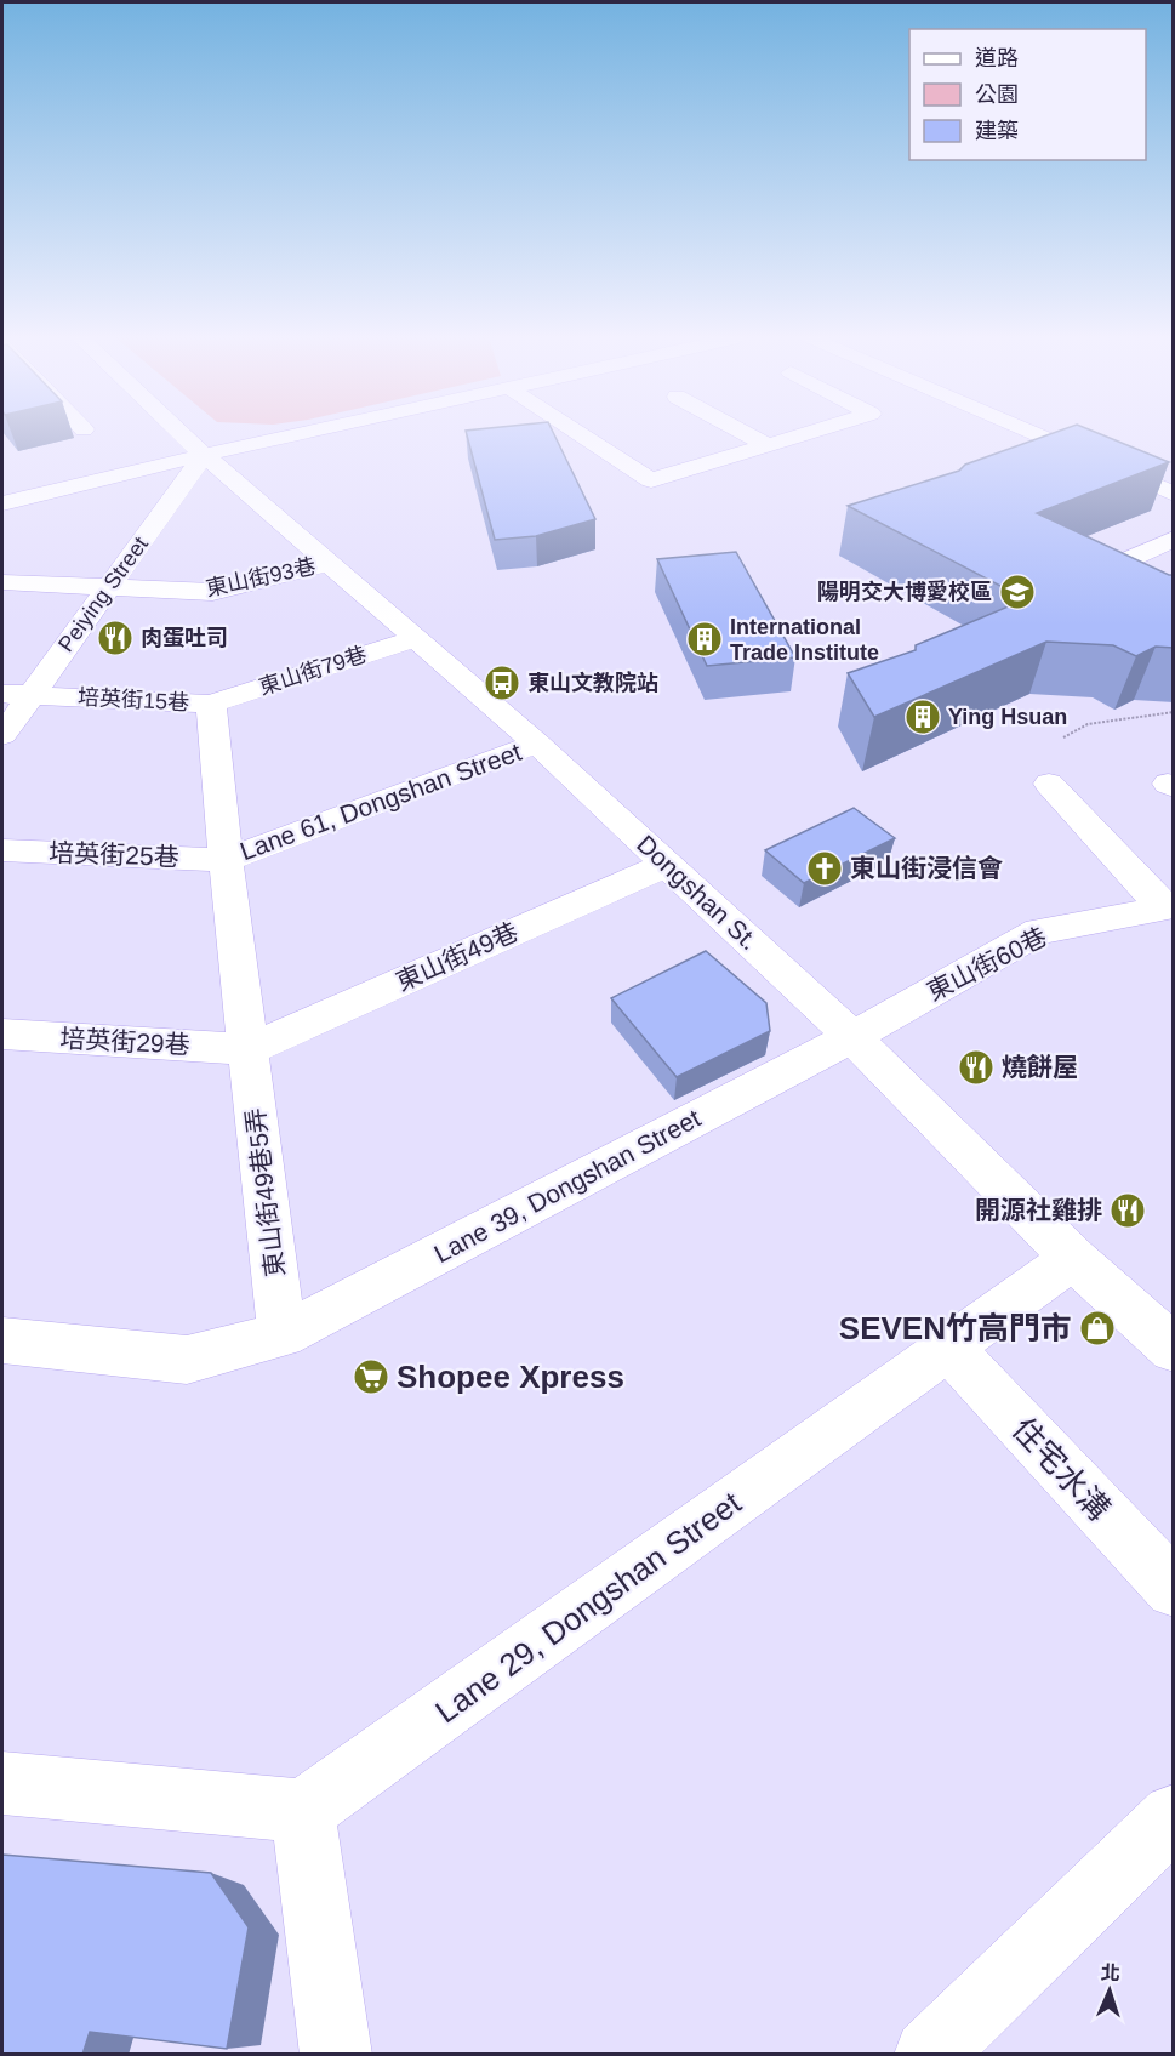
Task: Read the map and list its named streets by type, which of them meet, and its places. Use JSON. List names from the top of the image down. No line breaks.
{"streets":{"street":["東山街93巷","Peiying Street","東山街79巷","培英街15巷","Lane 61, Dongshan Street","培英街25巷","Dongshan St.","東山街49巷","東山街60巷","培英街29巷","Lane 39, Dongshan Street","東山街49巷5弄","住宅水溝","Lane 29, Dongshan Street"]},"crossings":[["東山街93巷","Peiying Street"],["東山街93巷","Dongshan St."],["Peiying Street","培英街15巷"],["Peiying Street","Dongshan St."],["東山街79巷","培英街15巷"],["東山街79巷","Dongshan St."],["培英街15巷","Lane 61, Dongshan Street"],["培英街15巷","培英街25巷"],["培英街15巷","東山街49巷"],["培英街15巷","培英街29巷"],["培英街15巷","東山街49巷5弄"],["Lane 61, Dongshan Street","培英街25巷"],["Lane 61, Dongshan Street","Dongshan St."],["Dongshan St.","東山街49巷"],["Dongshan St.","東山街60巷"],["Dongshan St.","Lane 39, Dongshan Street"],["Dongshan St.","Lane 29, Dongshan Street"],["東山街49巷","培英街29巷"],["東山街49巷","東山街49巷5弄"],["東山街60巷","Lane 39, Dongshan Street"],["培英街29巷","東山街49巷5弄"],["Lane 39, Dongshan Street","東山街49巷5弄"],["住宅水溝","Lane 29, Dongshan Street"]],"places":{"school or university":["陽明交大博愛校區"],"restaurant":["肉蛋吐司","燒餅屋","開源社雞排"],"building":["International Trade Institute","Ying Hsuan"],"bus stop":["東山文教院站"],"church":["東山街浸信會"],"shop":["SEVEN竹高門市"],"supermarket":["Shopee Xpress"]},"legend":["道路","公園","建築"],"north":"top"}
